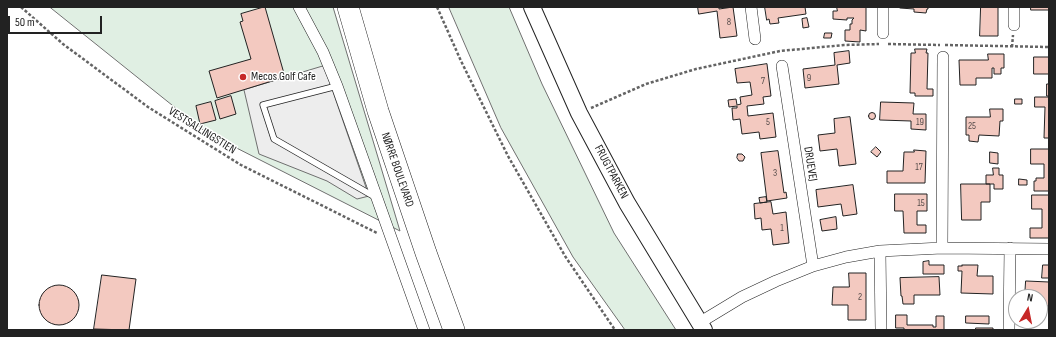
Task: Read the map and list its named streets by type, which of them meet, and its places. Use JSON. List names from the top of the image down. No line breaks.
{"streets":{"highway":["NØRRE BOULEVARD"],"street":["DRUEVEJ","FRUGTPARKEN"],"path":["VESTSALLINGSTIEN"]},"places":["Mecos Golf Cafe"],"house_numbers":["8","9","7","5","19","25","17","3","15","1","2"],"scale_bar":"50 m","north":"top"}
